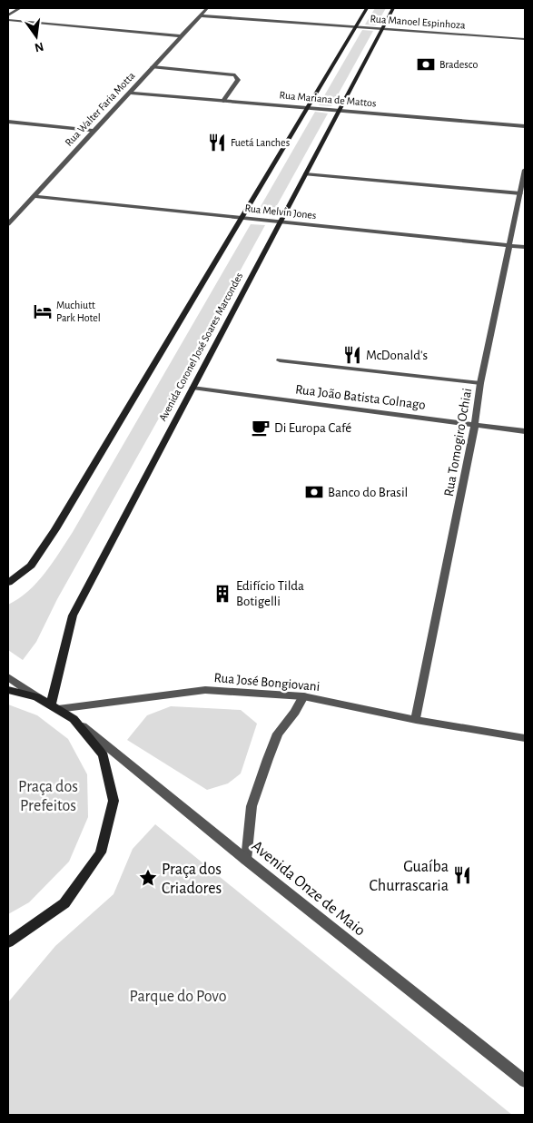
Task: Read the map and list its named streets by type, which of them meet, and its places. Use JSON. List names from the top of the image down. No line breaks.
{"streets":{"main road":["Avenida Coronel José Soares Marcondes"],"street":["Rua Manoel Espinhoza","Rua Mariana de Mattos","Rua Walter Faria Motta","Rua Melvin Jones","Rua João Batista Colnago","Rua Tomogiro Ochiai","Rua José Bongiovani","Avenida Onze de Maio"]},"crossings":[["Rua Manoel Espinhoza","Rua Walter Faria Motta"],["Rua Manoel Espinhoza","Avenida Coronel José Soares Marcondes"],["Rua Mariana de Mattos","Rua Walter Faria Motta"],["Rua Mariana de Mattos","Avenida Coronel José Soares Marcondes"],["Rua Walter Faria Motta","Rua Melvin Jones"],["Rua Melvin Jones","Avenida Coronel José Soares Marcondes"],["Rua Melvin Jones","Rua Tomogiro Ochiai"],["Avenida Coronel José Soares Marcondes","Rua João Batista Colnago"],["Avenida Coronel José Soares Marcondes","Rua José Bongiovani"],["Rua João Batista Colnago","Rua Tomogiro Ochiai"],["Rua Tomogiro Ochiai","Rua José Bongiovani"]],"parks":["Praça dos Prefeitos","Parque do Povo"],"places":{"bank":["Bradesco","Banco do Brasil"],"restaurant":["Fuetá Lanches","McDonald's","Guaíba Churrascaria"],"hotel":["Muchiutt Park Hotel"],"cafe":["Di Europa Café"],"building":["Edifício Tilda Botigelli"],"place":["Praça dos Criadores"]},"north":"bottom"}
